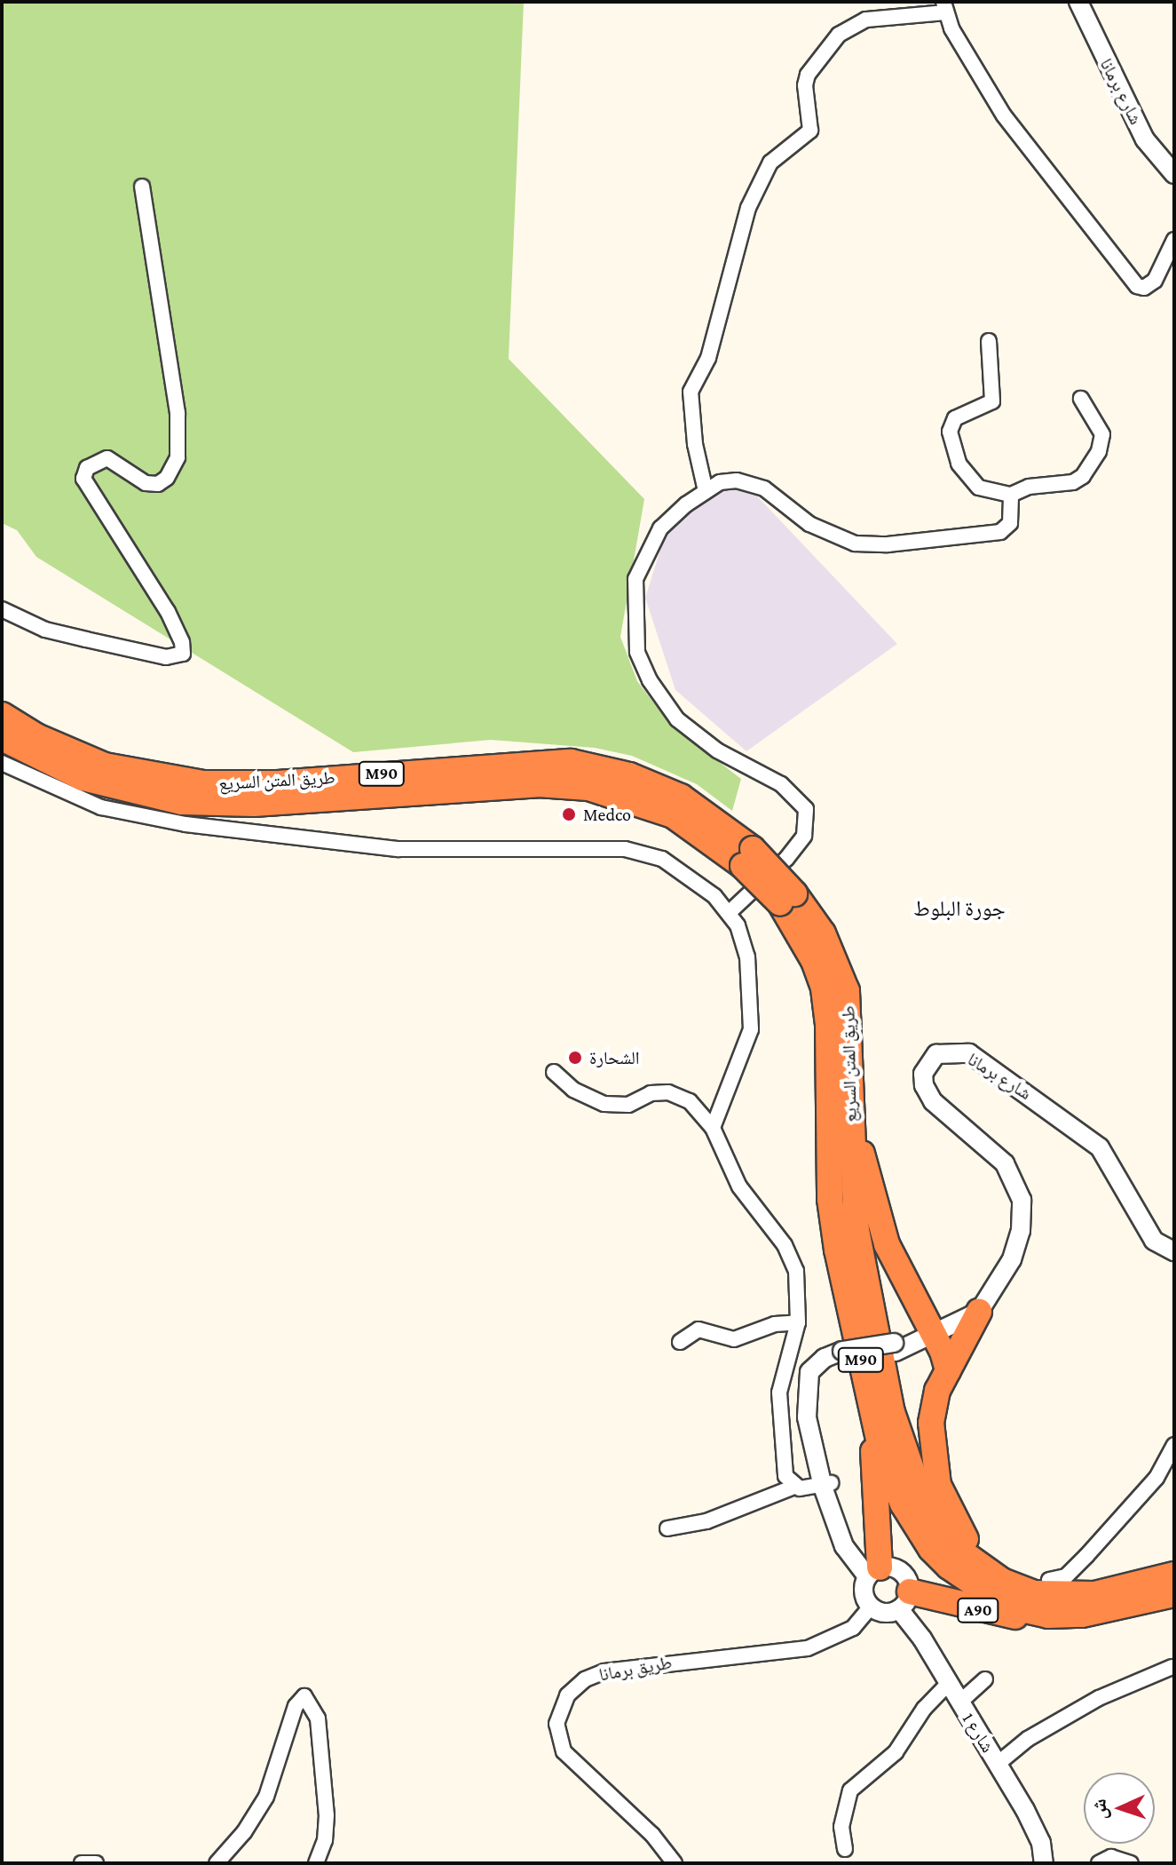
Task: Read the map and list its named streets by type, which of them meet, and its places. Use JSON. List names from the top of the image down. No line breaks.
{"streets":{"highway":["M90","طريق المتن السريع","A90"],"street":["شارع برمانا","طريق برمانا","شارع 1"]},"crossings":[["طريق المتن السريع","A90"],["A90","طريق برمانا"],["A90","شارع 1"],["طريق برمانا","شارع 1"]],"districts":["جورة البلوط"],"places":["Medco","الشحارة"],"north":"left"}
